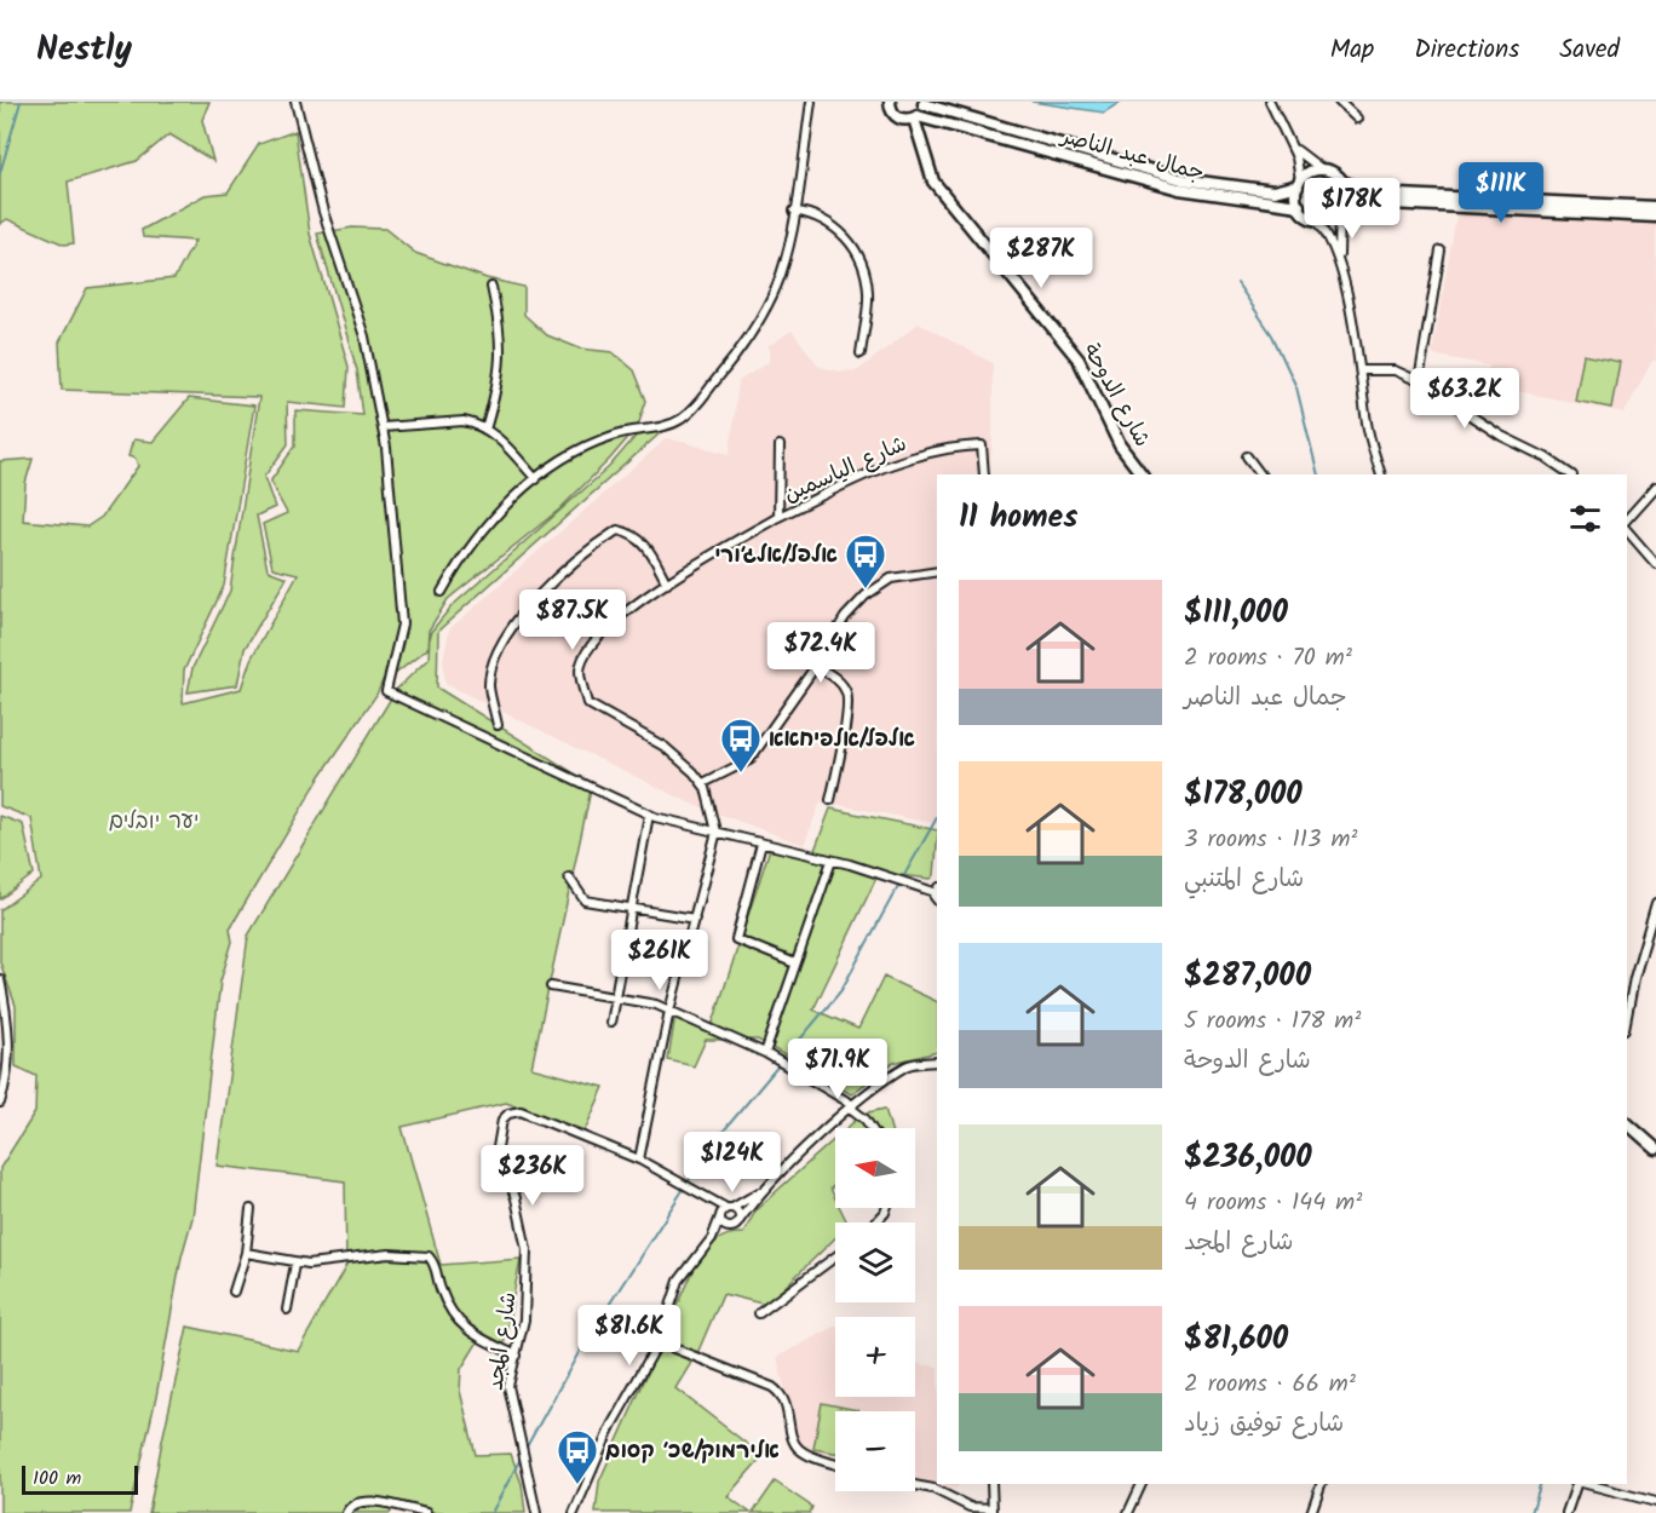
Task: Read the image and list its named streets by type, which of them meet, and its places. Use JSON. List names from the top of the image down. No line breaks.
{"streets":{"street":["جمال عبد الناصر","شارع الدوحة","شارع الياسمين","شارع المجد"]},"crossings":[["جمال عبد الناصر","شارع الدوحة"]],"parks":["יער יובלים"],"places":{"bus stop":["אלפל/אלג׳ורי","אלפל/אלפיחאא","אלירמוק/שכ׳ קסום"]},"scale_bar":"100 m","north":"left","page":{"header":"Nestly","nav":["Map","Directions","Saved"],"price":["$111K","$178K","$287K","$63.2K","$87.5K","$72.4K","$261K","$71.9K","$124K","$236K","$81.6K"],"heading":"11 homes","list":[{"name":"$111,000","note":"2 rooms · 70 m² · جمال عبد الناصر"},{"name":"$178,000","note":"3 rooms · 113 m² · شارع المتنبي"},{"name":"$287,000","note":"5 rooms · 178 m² · شارع الدوحة"},{"name":"$236,000","note":"4 rooms · 144 m² · شارع المجد"},{"name":"$81,600","note":"2 rooms · 66 m² · شارع توفيق زياد"}],"map_buttons":["+","−"],"scale":"100 m"}}
